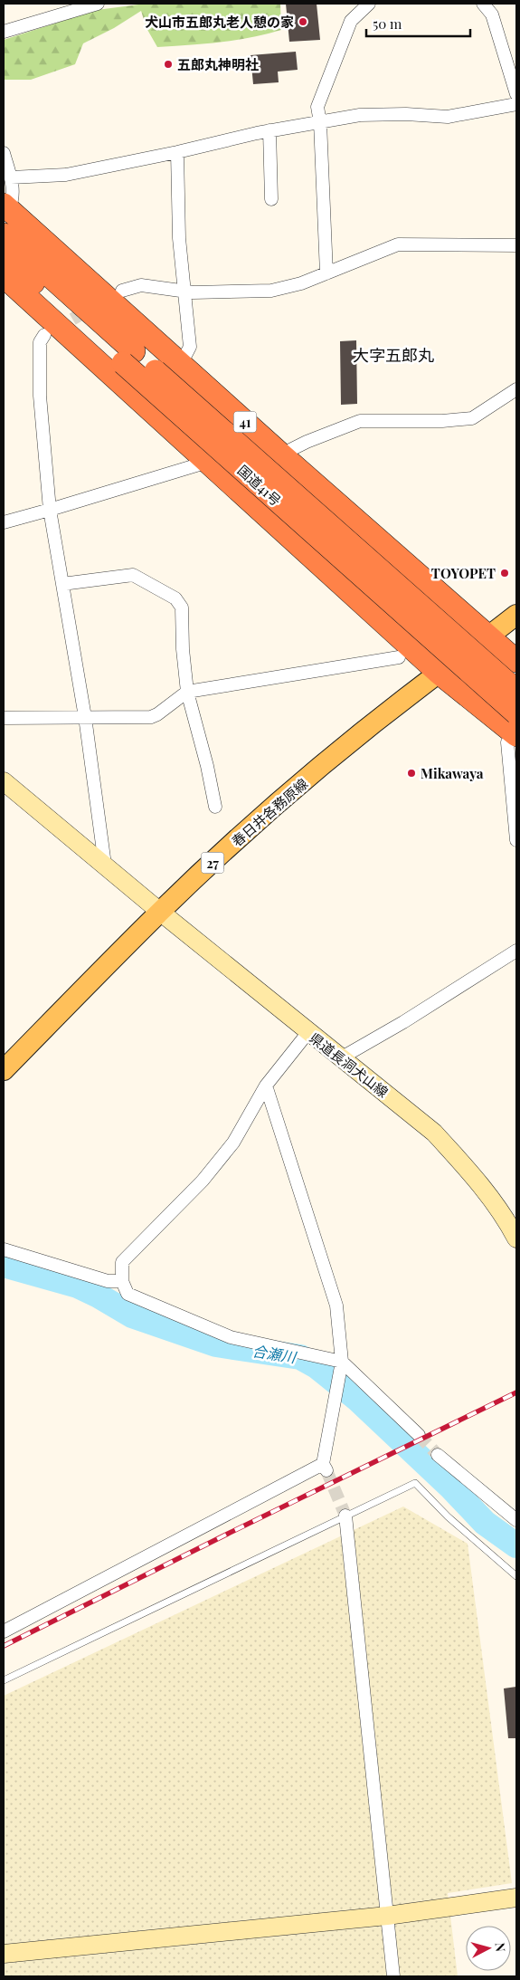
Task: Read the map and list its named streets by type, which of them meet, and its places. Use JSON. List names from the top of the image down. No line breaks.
{"streets":{"highway":["41","国道41号"],"main road":["春日井各務原線","27"],"street":["県道長洞犬山線"]},"crossings":[["41","春日井各務原線"],["春日井各務原線","県道長洞犬山線"]],"districts":["大字五郎丸"],"water":["合瀬川"],"places":["犬山市五郎丸老人憩の家","五郎丸神明社","TOYOPET","Mikawaya"],"scale_bar":"50 m","north":"right"}
